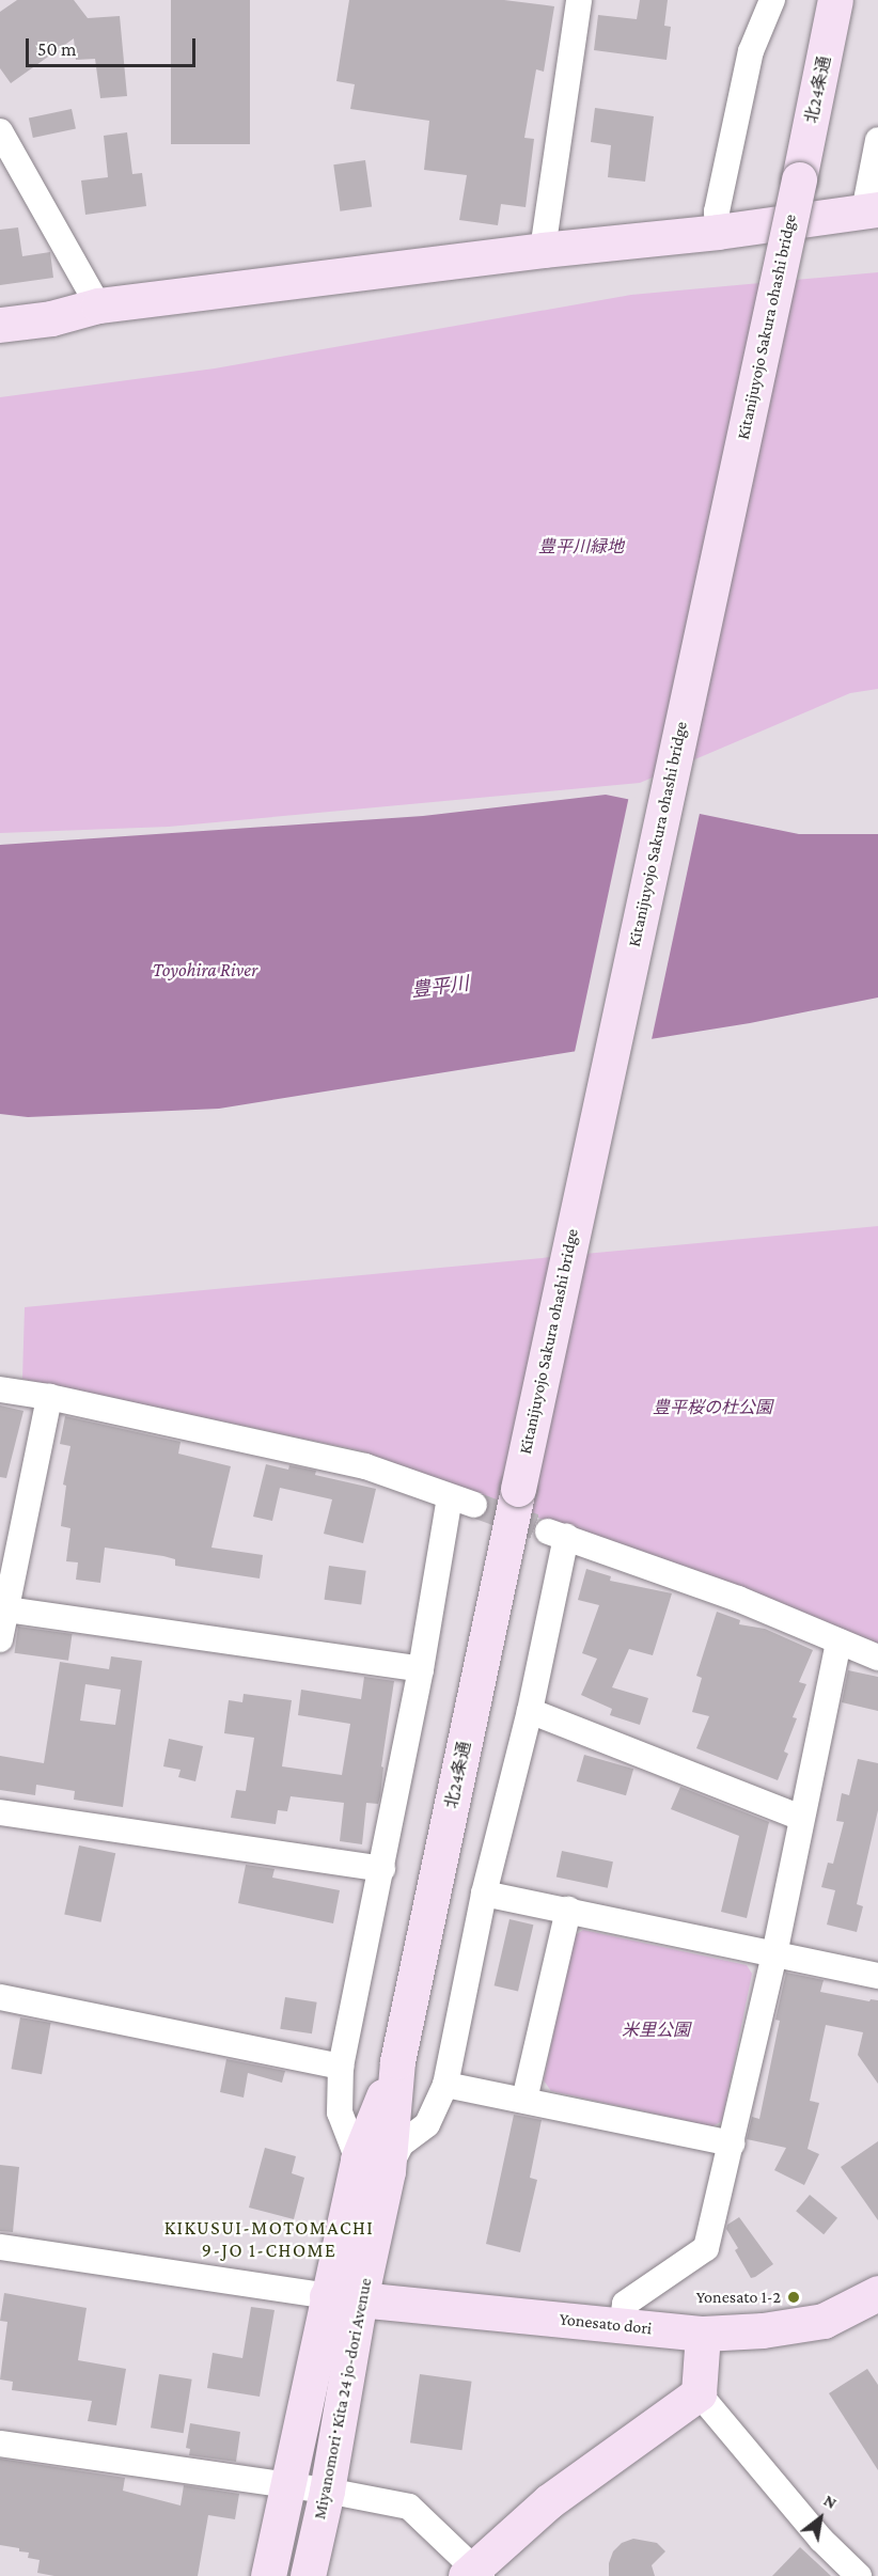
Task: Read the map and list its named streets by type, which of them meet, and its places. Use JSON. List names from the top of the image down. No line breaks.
{"streets":{"street":["北24条通","Kitanijuyojo Sakura ohashi bridge","Yonesato dori","Miyanomori･Kita 24 jo-dori Avenue"]},"crossings":[["北24条通","Kitanijuyojo Sakura ohashi bridge"],["北24条通","Miyanomori･Kita 24 jo-dori Avenue"],["Yonesato dori","Miyanomori･Kita 24 jo-dori Avenue"]],"districts":["KIKUSUI-MOTOMACHI 9-JO 1-CHOME"],"water":["Toyohira River","豊平川"],"parks":["豊平川緑地","豊平桜の杜公園","米里公園"],"places":["Yonesato 1-2"],"scale_bar":"50 m","north":"top right"}
